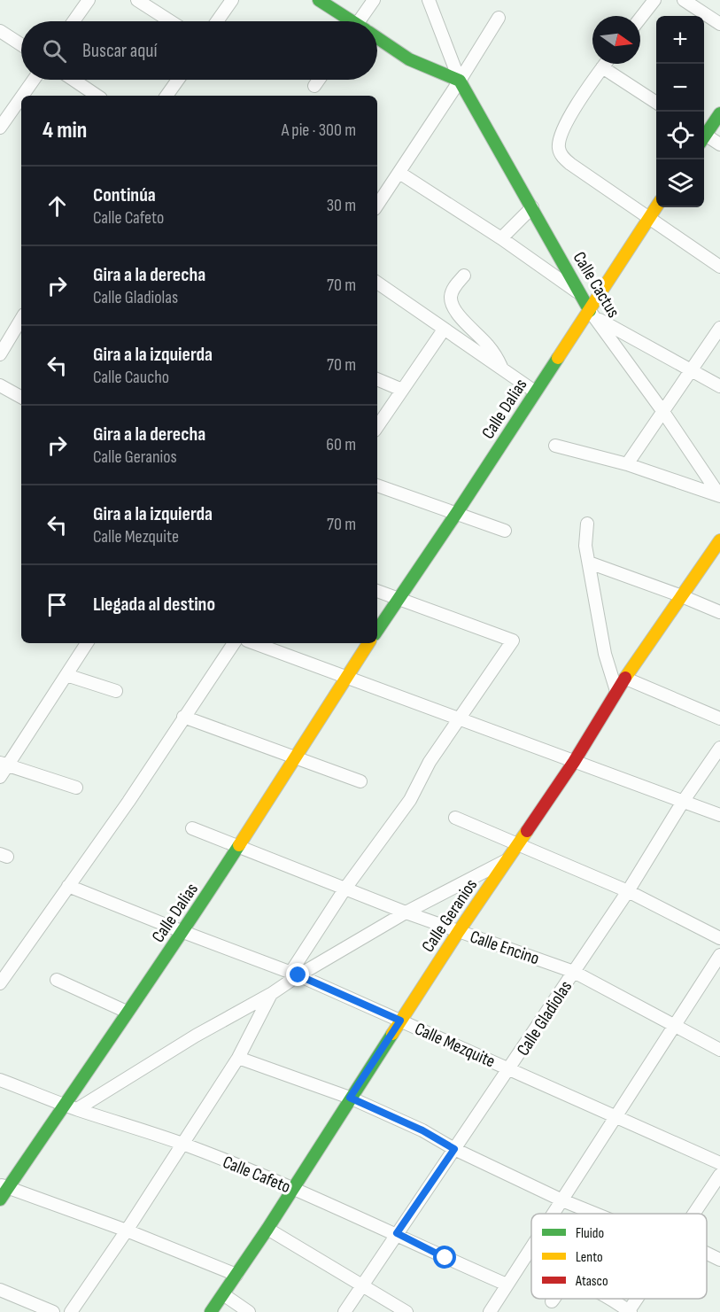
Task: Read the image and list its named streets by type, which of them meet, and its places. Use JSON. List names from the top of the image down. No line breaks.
{"streets":{"street":["Calle Cactus","Calle Dalias","Calle Geranios","Calle Encino","Calle Gladiolas","Calle Mezquite","Calle Cafeto"]},"crossings":[["Calle Cactus","Calle Dalias"],["Calle Dalias","Calle Encino"],["Calle Dalias","Calle Mezquite"],["Calle Dalias","Calle Cafeto"],["Calle Geranios","Calle Encino"],["Calle Geranios","Calle Mezquite"],["Calle Geranios","Calle Cafeto"],["Calle Encino","Calle Gladiolas"],["Calle Gladiolas","Calle Mezquite"],["Calle Gladiolas","Calle Cafeto"]],"legend":["Fluido","Lento","Atasco"],"north":"right","page":{"map_buttons":["+","−"],"search":"Buscar aquí","heading":["4 min","A pie · 300 m"],"list":[["Continúa","Calle Cafeto","30 m"],["Gira a la derecha","Calle Gladiolas","70 m"],["Gira a la izquierda","Calle Caucho","70 m"],["Gira a la derecha","Calle Geranios","60 m"],["Gira a la izquierda","Calle Mezquite","70 m"],"Llegada al destino"]}}
